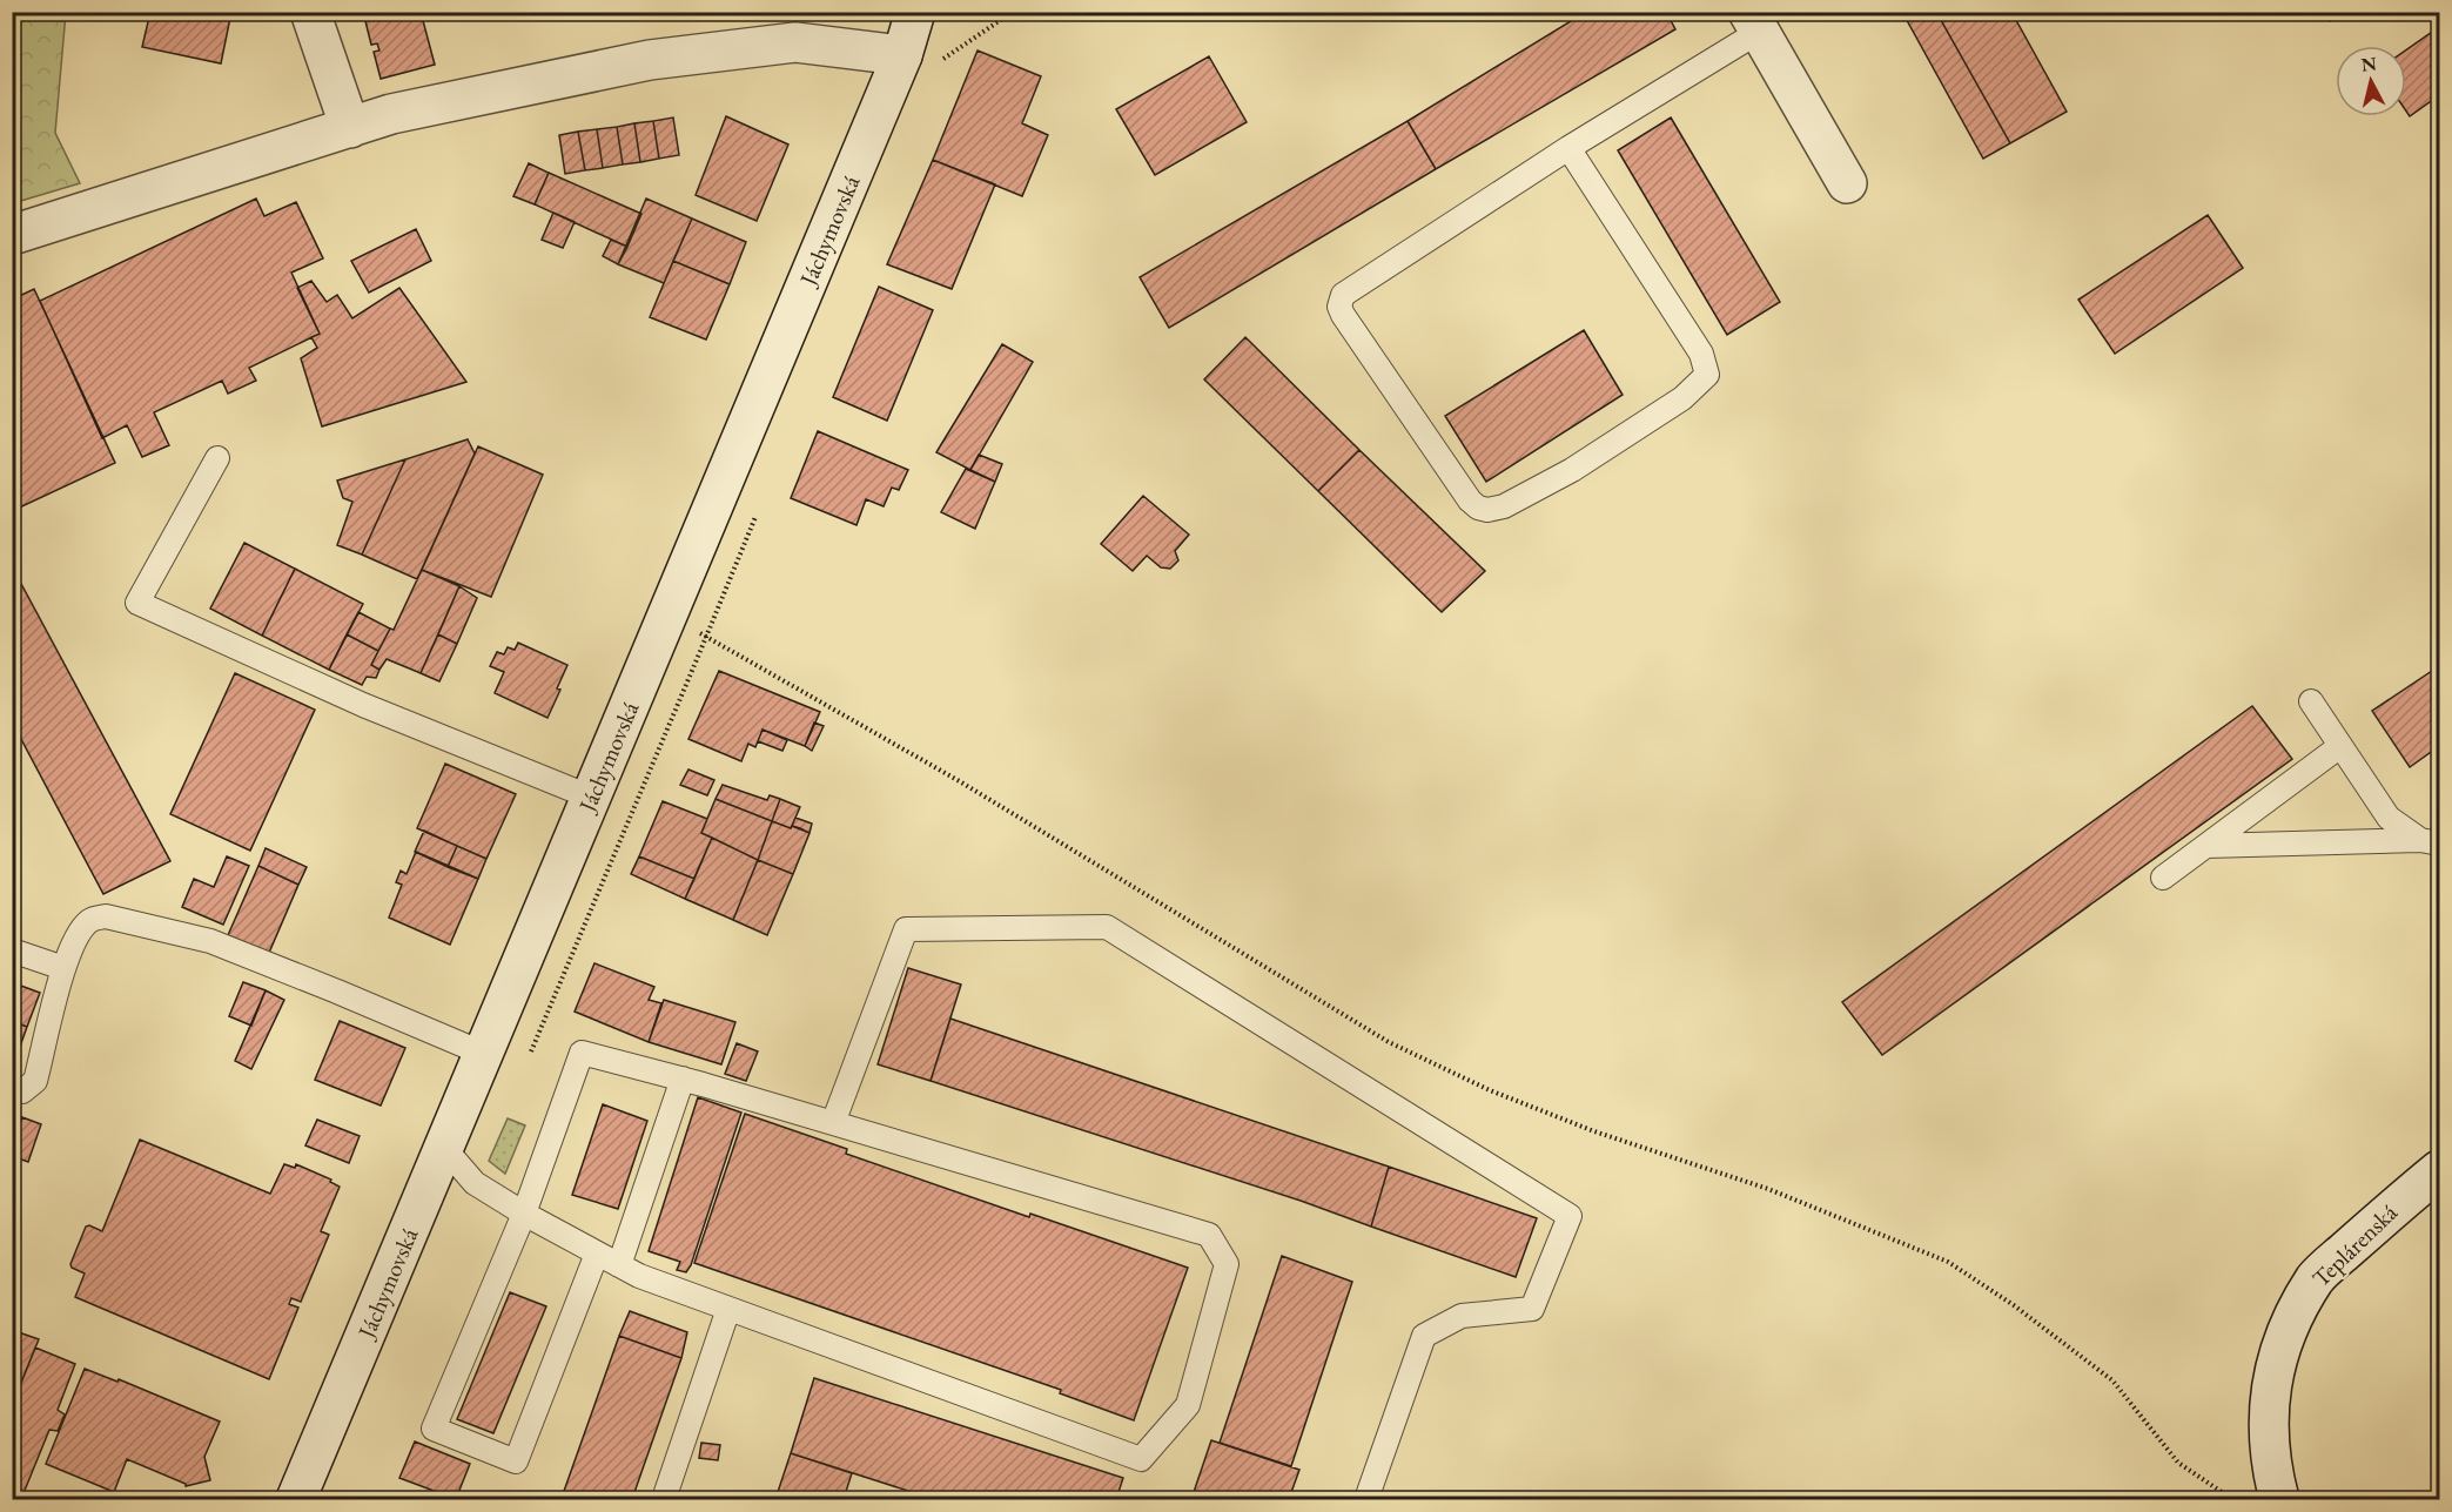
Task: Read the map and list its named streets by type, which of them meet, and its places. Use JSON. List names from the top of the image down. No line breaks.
{"streets":{"street":["Jáchymovská","Teplárenská"]},"north":"top"}
